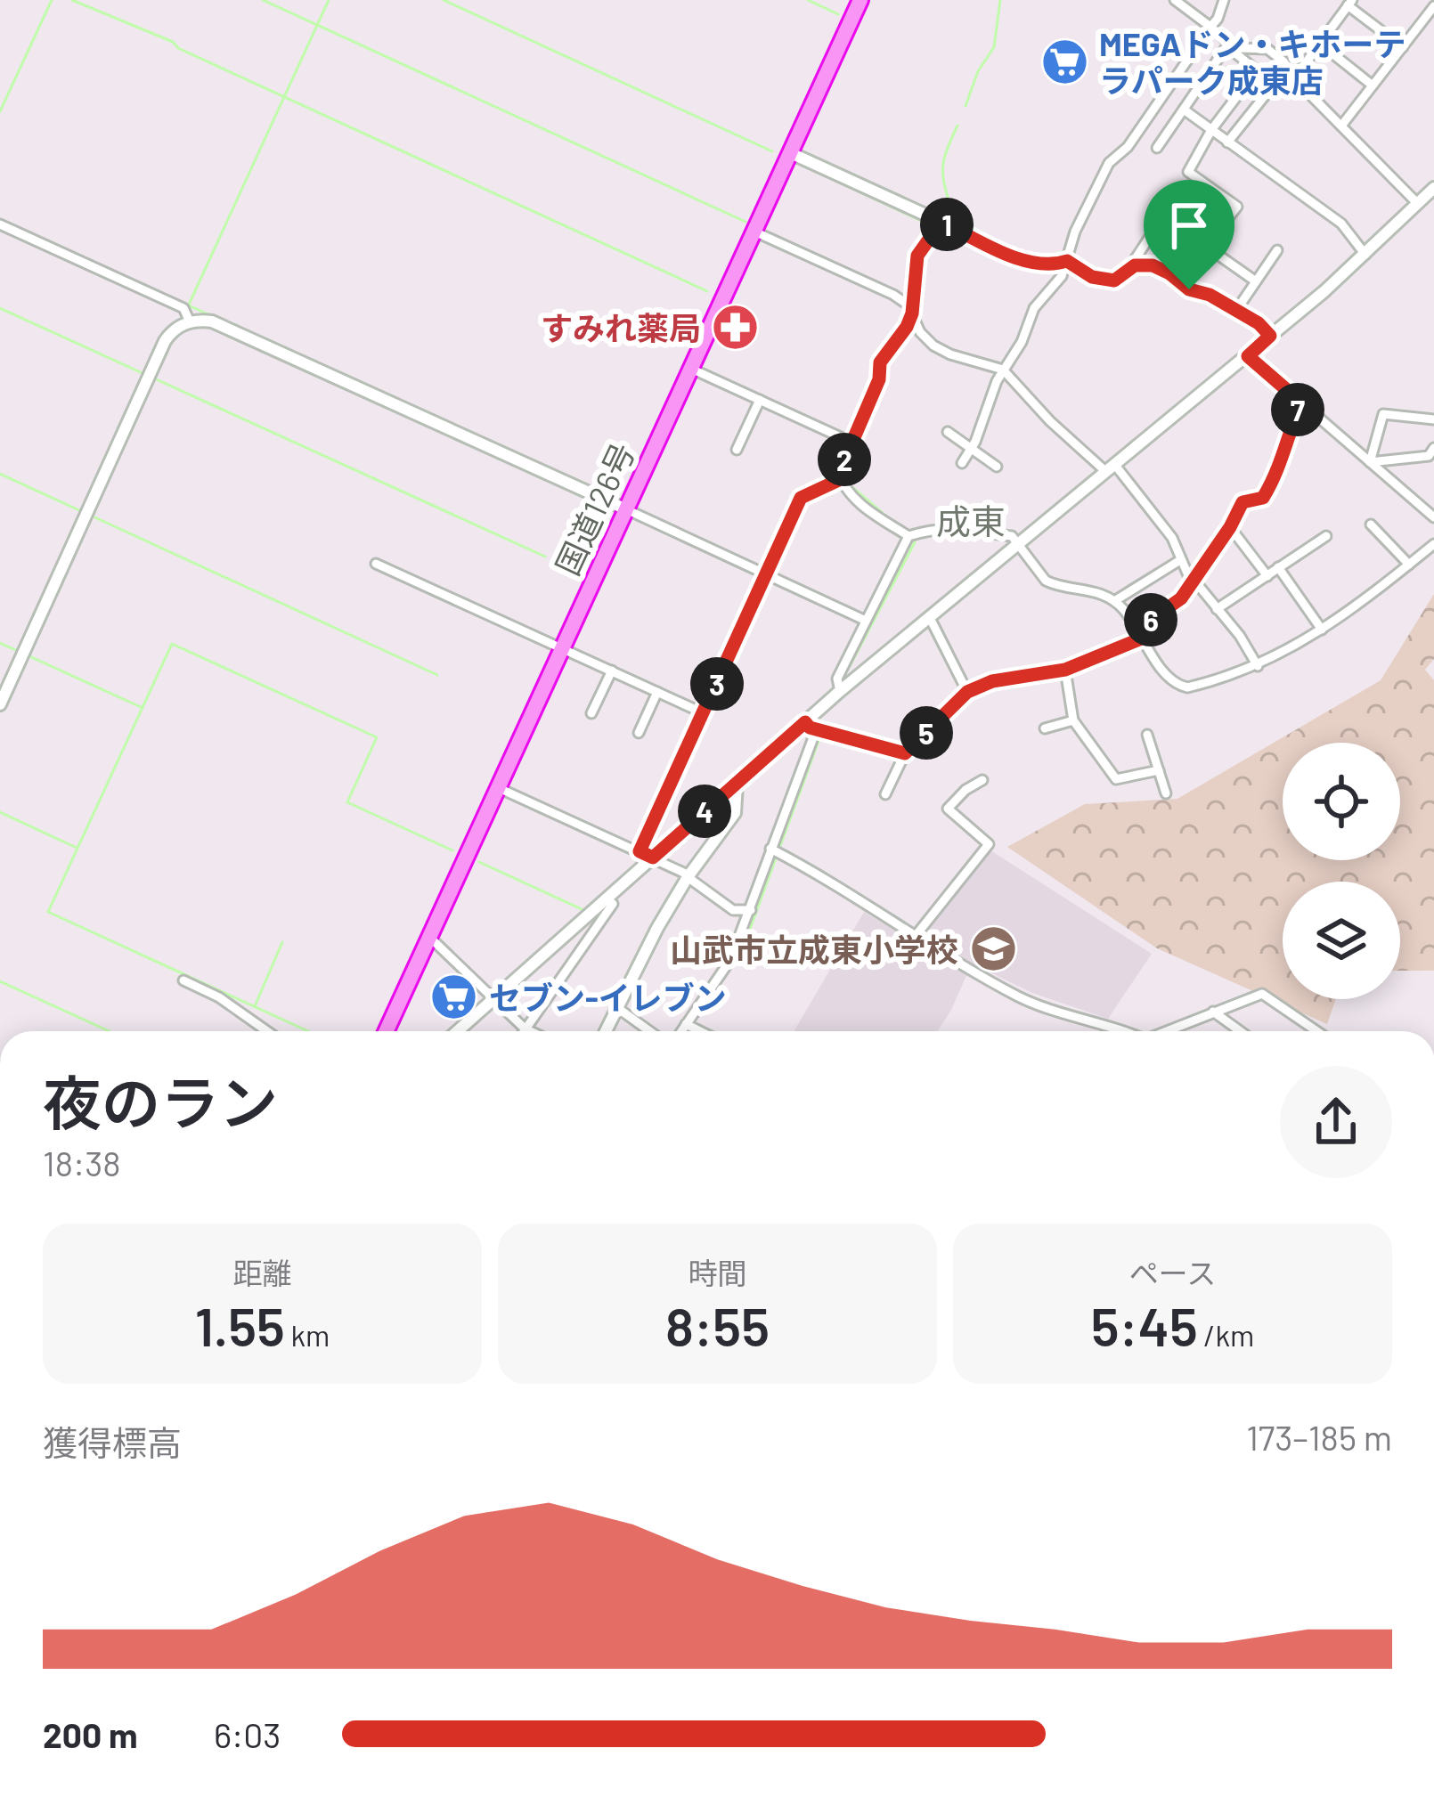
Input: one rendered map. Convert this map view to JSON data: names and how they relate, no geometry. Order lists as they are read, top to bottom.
{
  "streets": {
    "highway": ["国道126号"]
  },
  "districts": ["成東"],
  "places": {
    "supermarket": ["MEGAドン・キホーテ ラパーク成東店", "セブン-イレブン"],
    "pharmacy": ["すみれ薬局"],
    "school or university": ["山武市立成東小学校"]
  },
  "page": {
    "pins": [
      "1",
      "7",
      "2",
      "6",
      "3",
      "5",
      "4"
    ],
    "heading": ["夜のラン", "18:38"],
    "stats": [
      ["距離", "1.55 km"],
      ["時間", "8:55"],
      ["ペース", "5:45 /km"]
    ],
    "chart": ["獲得標高", "173–185 m"],
    "list": [
      {
        "name": "200 m",
        "note": "6:03"
      }
    ]
  }
}
